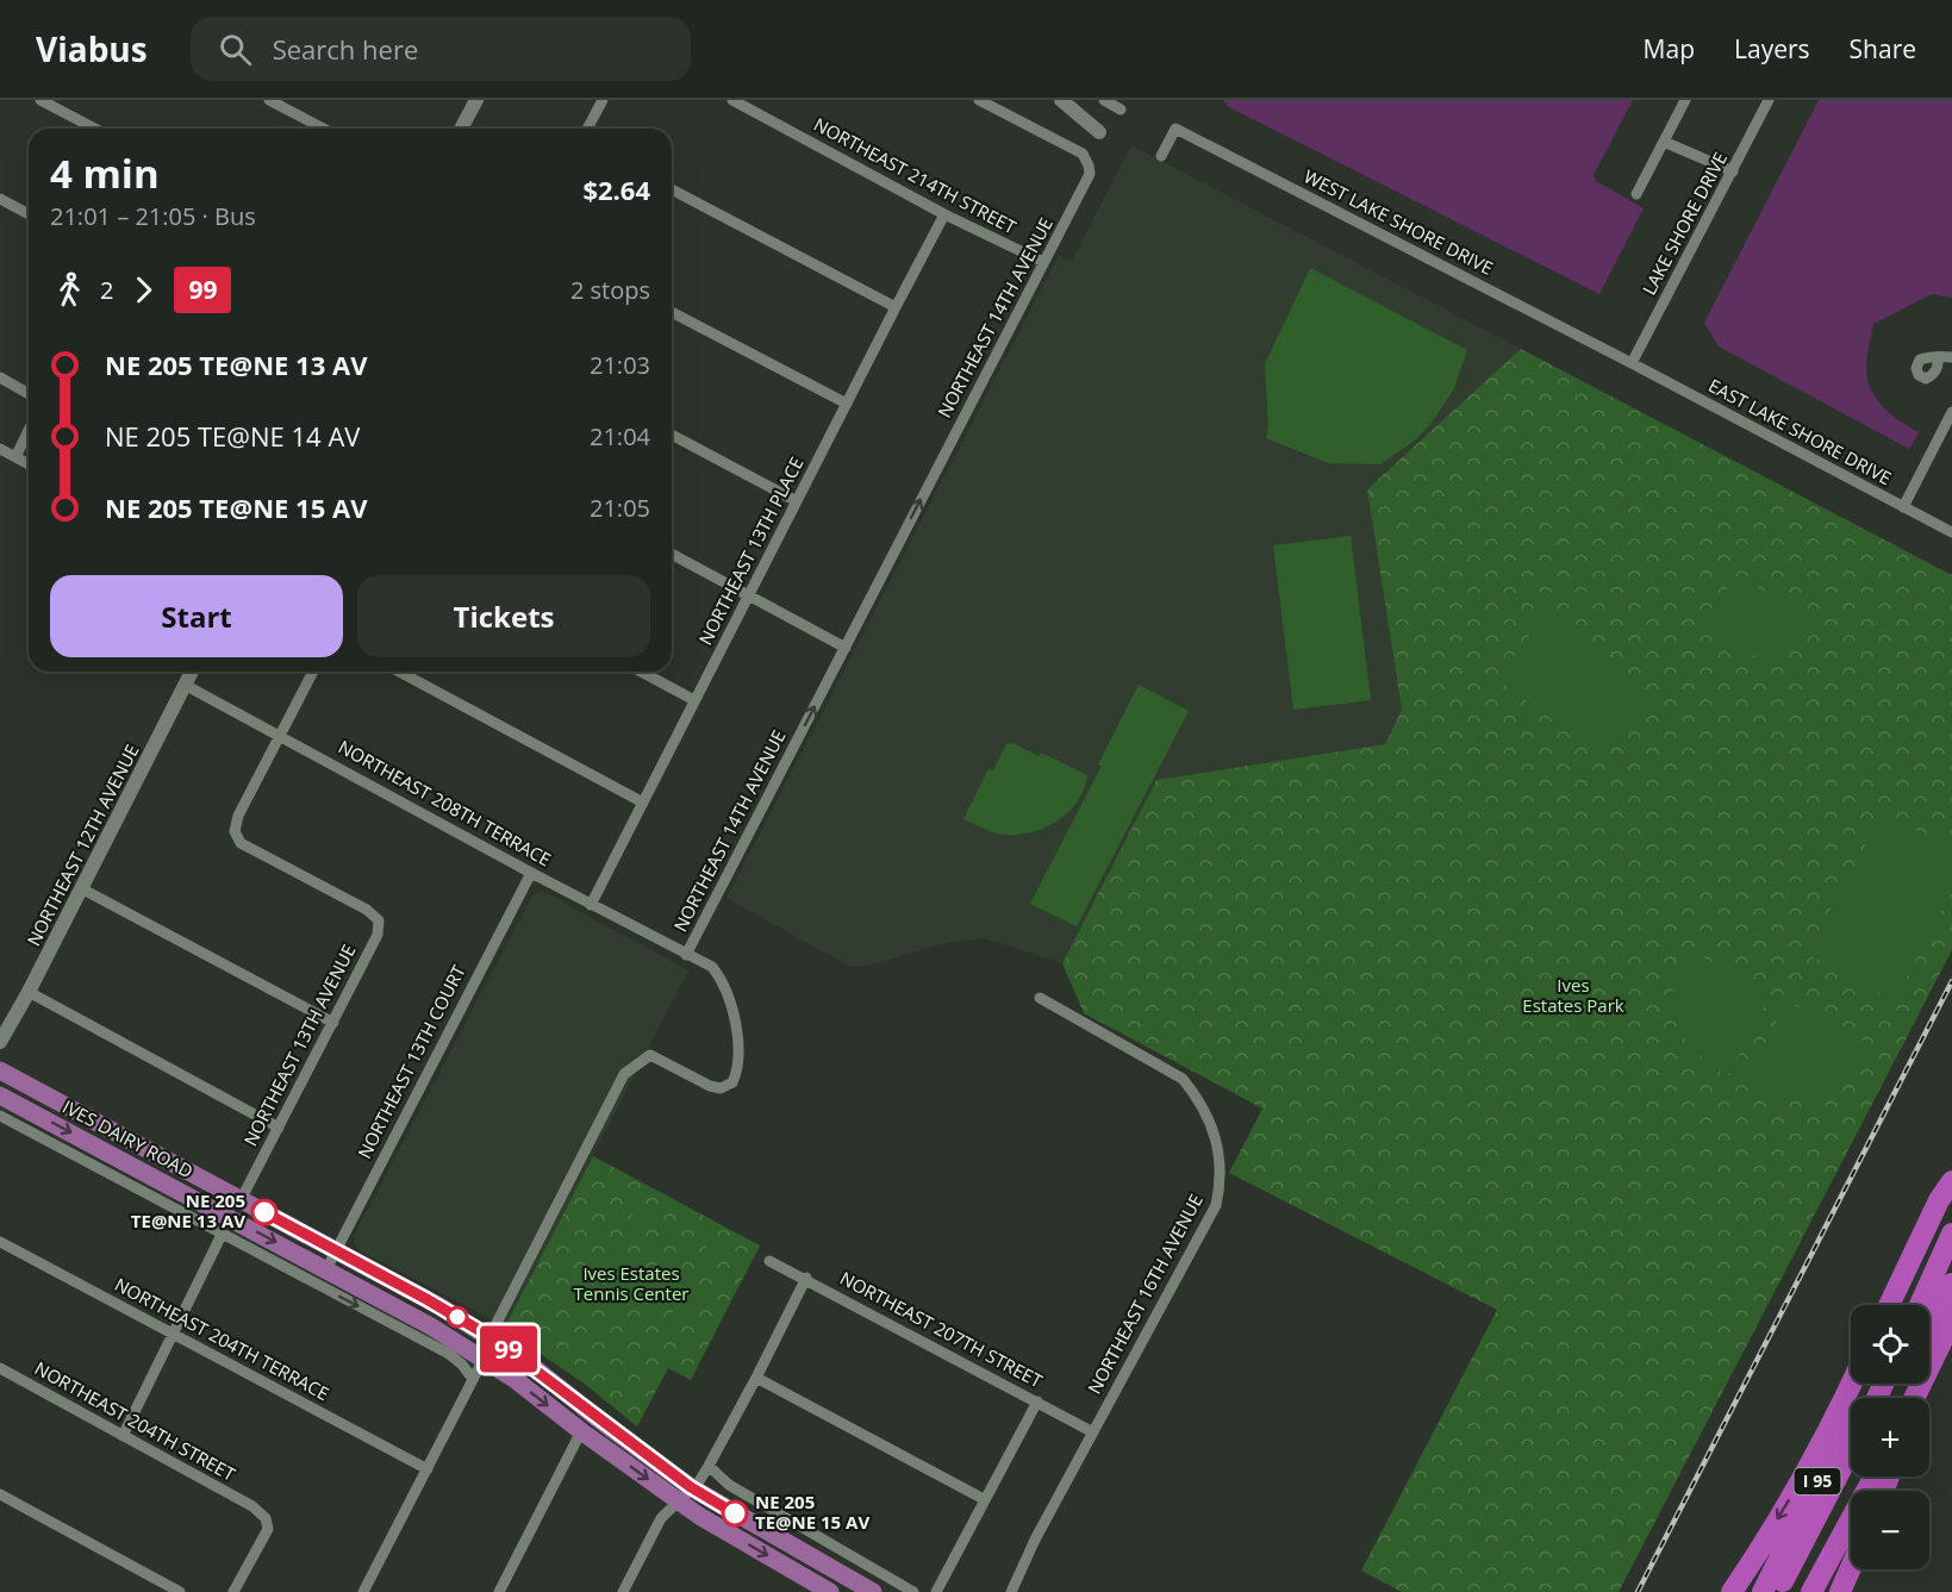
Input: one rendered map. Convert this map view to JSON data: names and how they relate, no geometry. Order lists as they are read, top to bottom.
{
  "streets": {
    "highway": ["I 95"],
    "main road": ["IVES DAIRY ROAD"],
    "street": [
      "NORTHEAST 214TH STREET",
      "WEST LAKE SHORE DRIVE",
      "LAKE SHORE DRIVE",
      "NORTHEAST 14TH AVENUE",
      "EAST LAKE SHORE DRIVE",
      "NORTHEAST 13TH PLACE",
      "NORTHEAST 208TH TERRACE",
      "NORTHEAST 12TH AVENUE",
      "NORTHEAST 13TH AVENUE",
      "NORTHEAST 13TH COURT",
      "NORTHEAST 16TH AVENUE",
      "NORTHEAST 207TH STREET",
      "NORTHEAST 204TH TERRACE",
      "NORTHEAST 204TH STREET"
    ]
  },
  "crossings": [
    ["NORTHEAST 214TH STREET", "NORTHEAST 14TH AVENUE"],
    ["NORTHEAST 214TH STREET", "NORTHEAST 13TH PLACE"],
    ["WEST LAKE SHORE DRIVE", "LAKE SHORE DRIVE"],
    ["WEST LAKE SHORE DRIVE", "EAST LAKE SHORE DRIVE"],
    ["LAKE SHORE DRIVE", "EAST LAKE SHORE DRIVE"],
    ["NORTHEAST 14TH AVENUE", "NORTHEAST 208TH TERRACE"],
    ["NORTHEAST 14TH AVENUE", "IVES DAIRY ROAD"],
    ["NORTHEAST 14TH AVENUE", "NORTHEAST 204TH TERRACE"],
    ["NORTHEAST 13TH PLACE", "NORTHEAST 208TH TERRACE"],
    ["NORTHEAST 208TH TERRACE", "NORTHEAST 12TH AVENUE"],
    ["NORTHEAST 208TH TERRACE", "NORTHEAST 13TH AVENUE"],
    ["NORTHEAST 208TH TERRACE", "NORTHEAST 13TH COURT"],
    ["NORTHEAST 13TH AVENUE", "IVES DAIRY ROAD"],
    ["NORTHEAST 13TH COURT", "IVES DAIRY ROAD"],
    ["NORTHEAST 16TH AVENUE", "NORTHEAST 207TH STREET"]
  ],
  "one_way": ["NORTHEAST 14TH AVENUE"],
  "parks": ["Ives Estates Park", "Ives Estates Tennis Center"],
  "places": ["NE 205 TE@NE 13 AV", "NE 205 TE@NE 15 AV"],
  "lines": ["bus line 99"],
  "page": {
    "header": "Viabus",
    "search": "Search here",
    "nav": ["Map", "Layers", "Share"],
    "on_map": "99",
    "heading": ["4 min", "21:01 – 21:05 · Bus", "$2.64"],
    "legs": ["2", "99", "2 stops"],
    "list": [
      {
        "name": "NE 205 TE@NE 13 AV",
        "value": "21:03"
      },
      {
        "name": "NE 205 TE@NE 14 AV",
        "value": "21:04"
      },
      {
        "name": "NE 205 TE@NE 15 AV",
        "value": "21:05"
      }
    ],
    "buttons": ["Start", "Tickets"],
    "map_buttons": ["+", "−"]
  }
}
